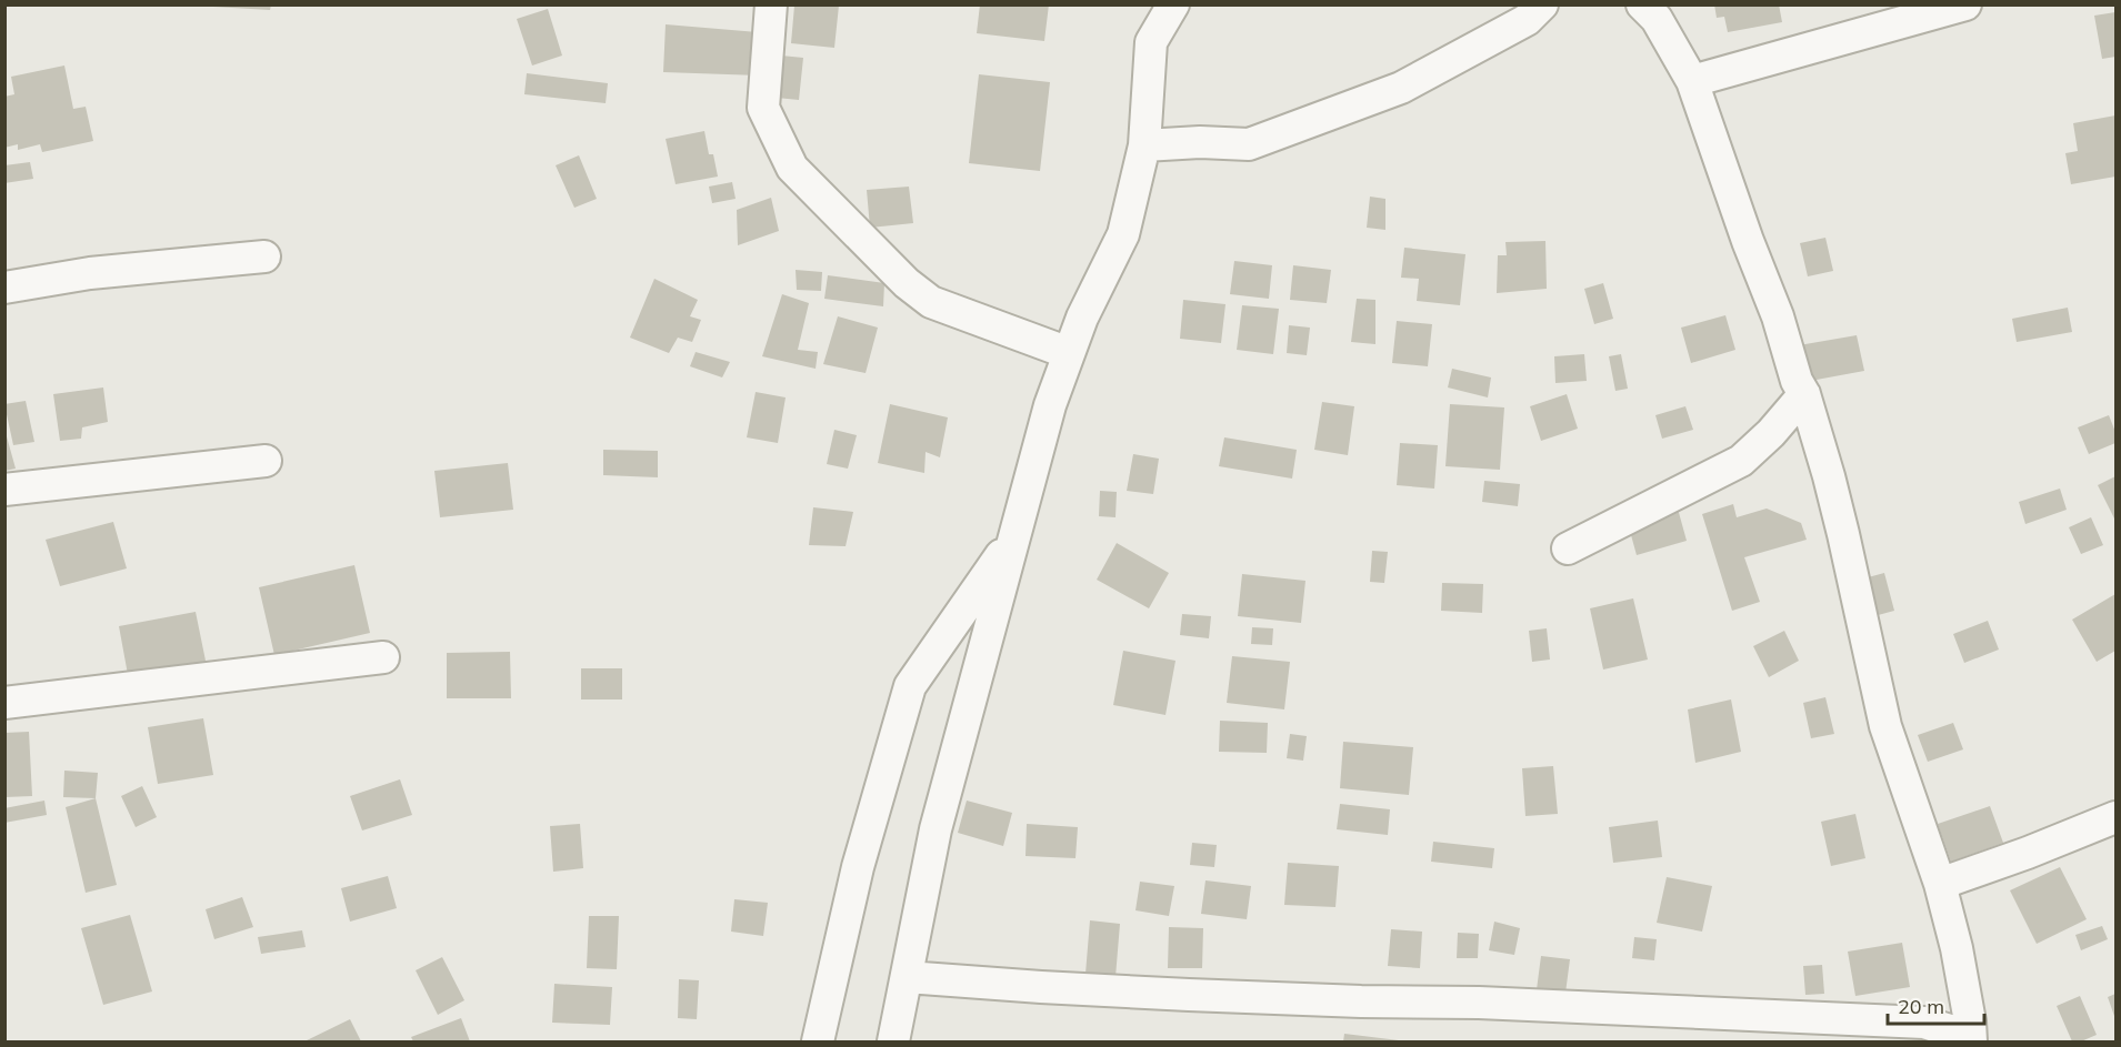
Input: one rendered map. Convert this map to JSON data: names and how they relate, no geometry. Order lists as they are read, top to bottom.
{
  "scale_bar": "20 m"
}
